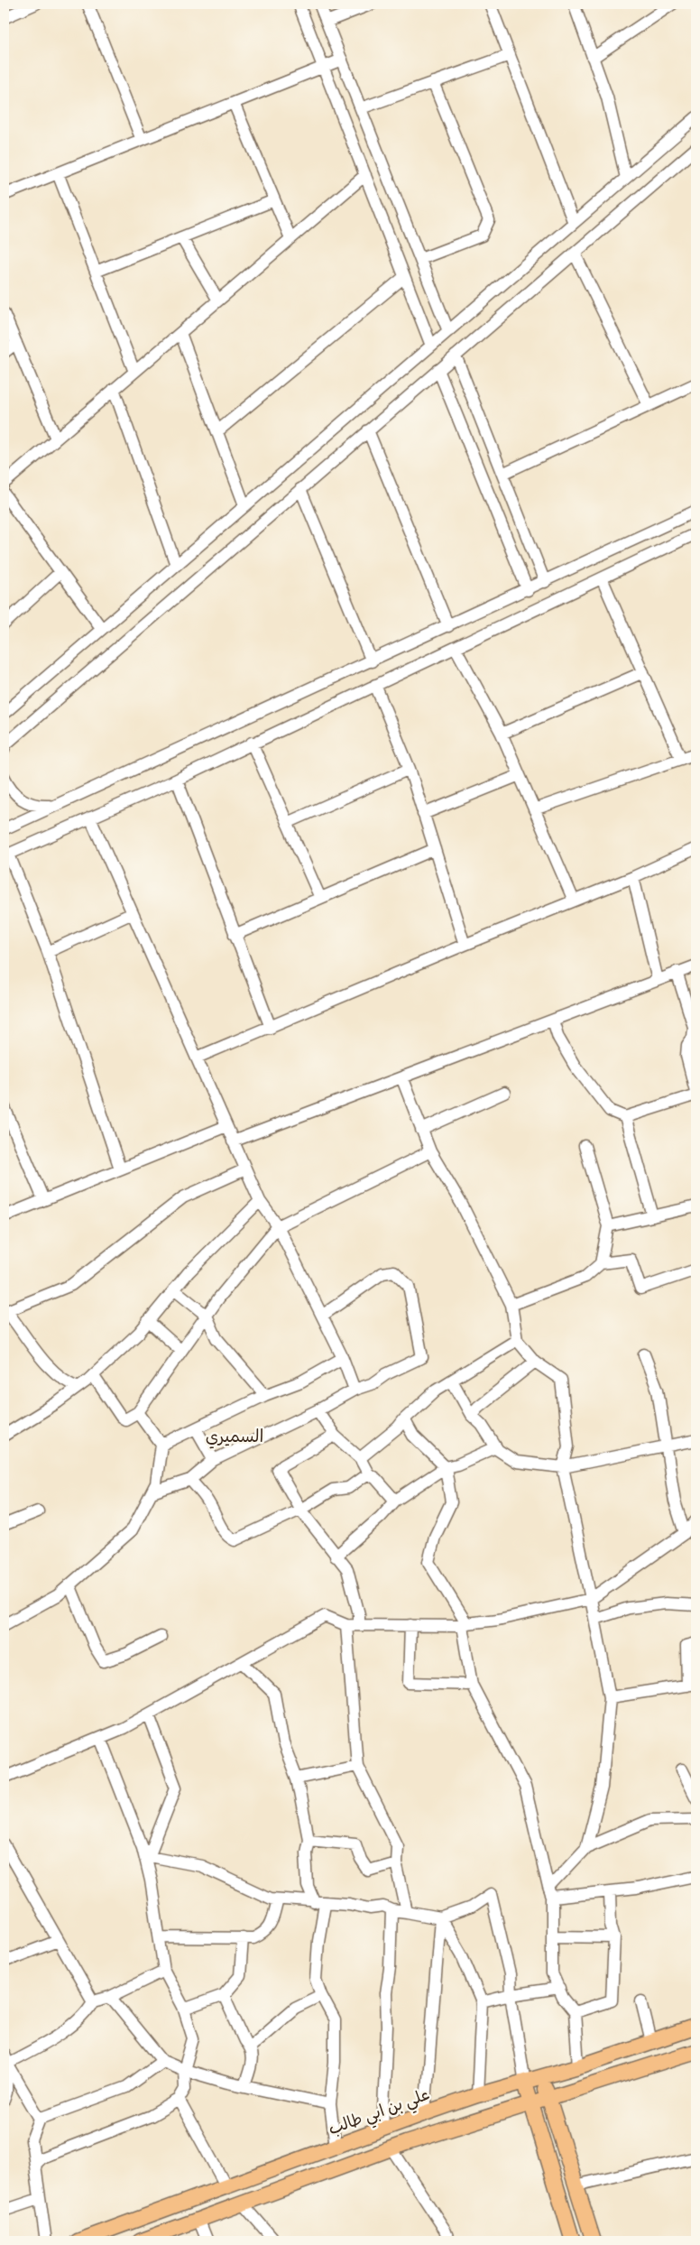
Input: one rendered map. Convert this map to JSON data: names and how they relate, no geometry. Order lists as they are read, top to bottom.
{
  "streets": {
    "main road": ["علي بن ابي طالب"]
  },
  "districts": ["السميري"]
}
